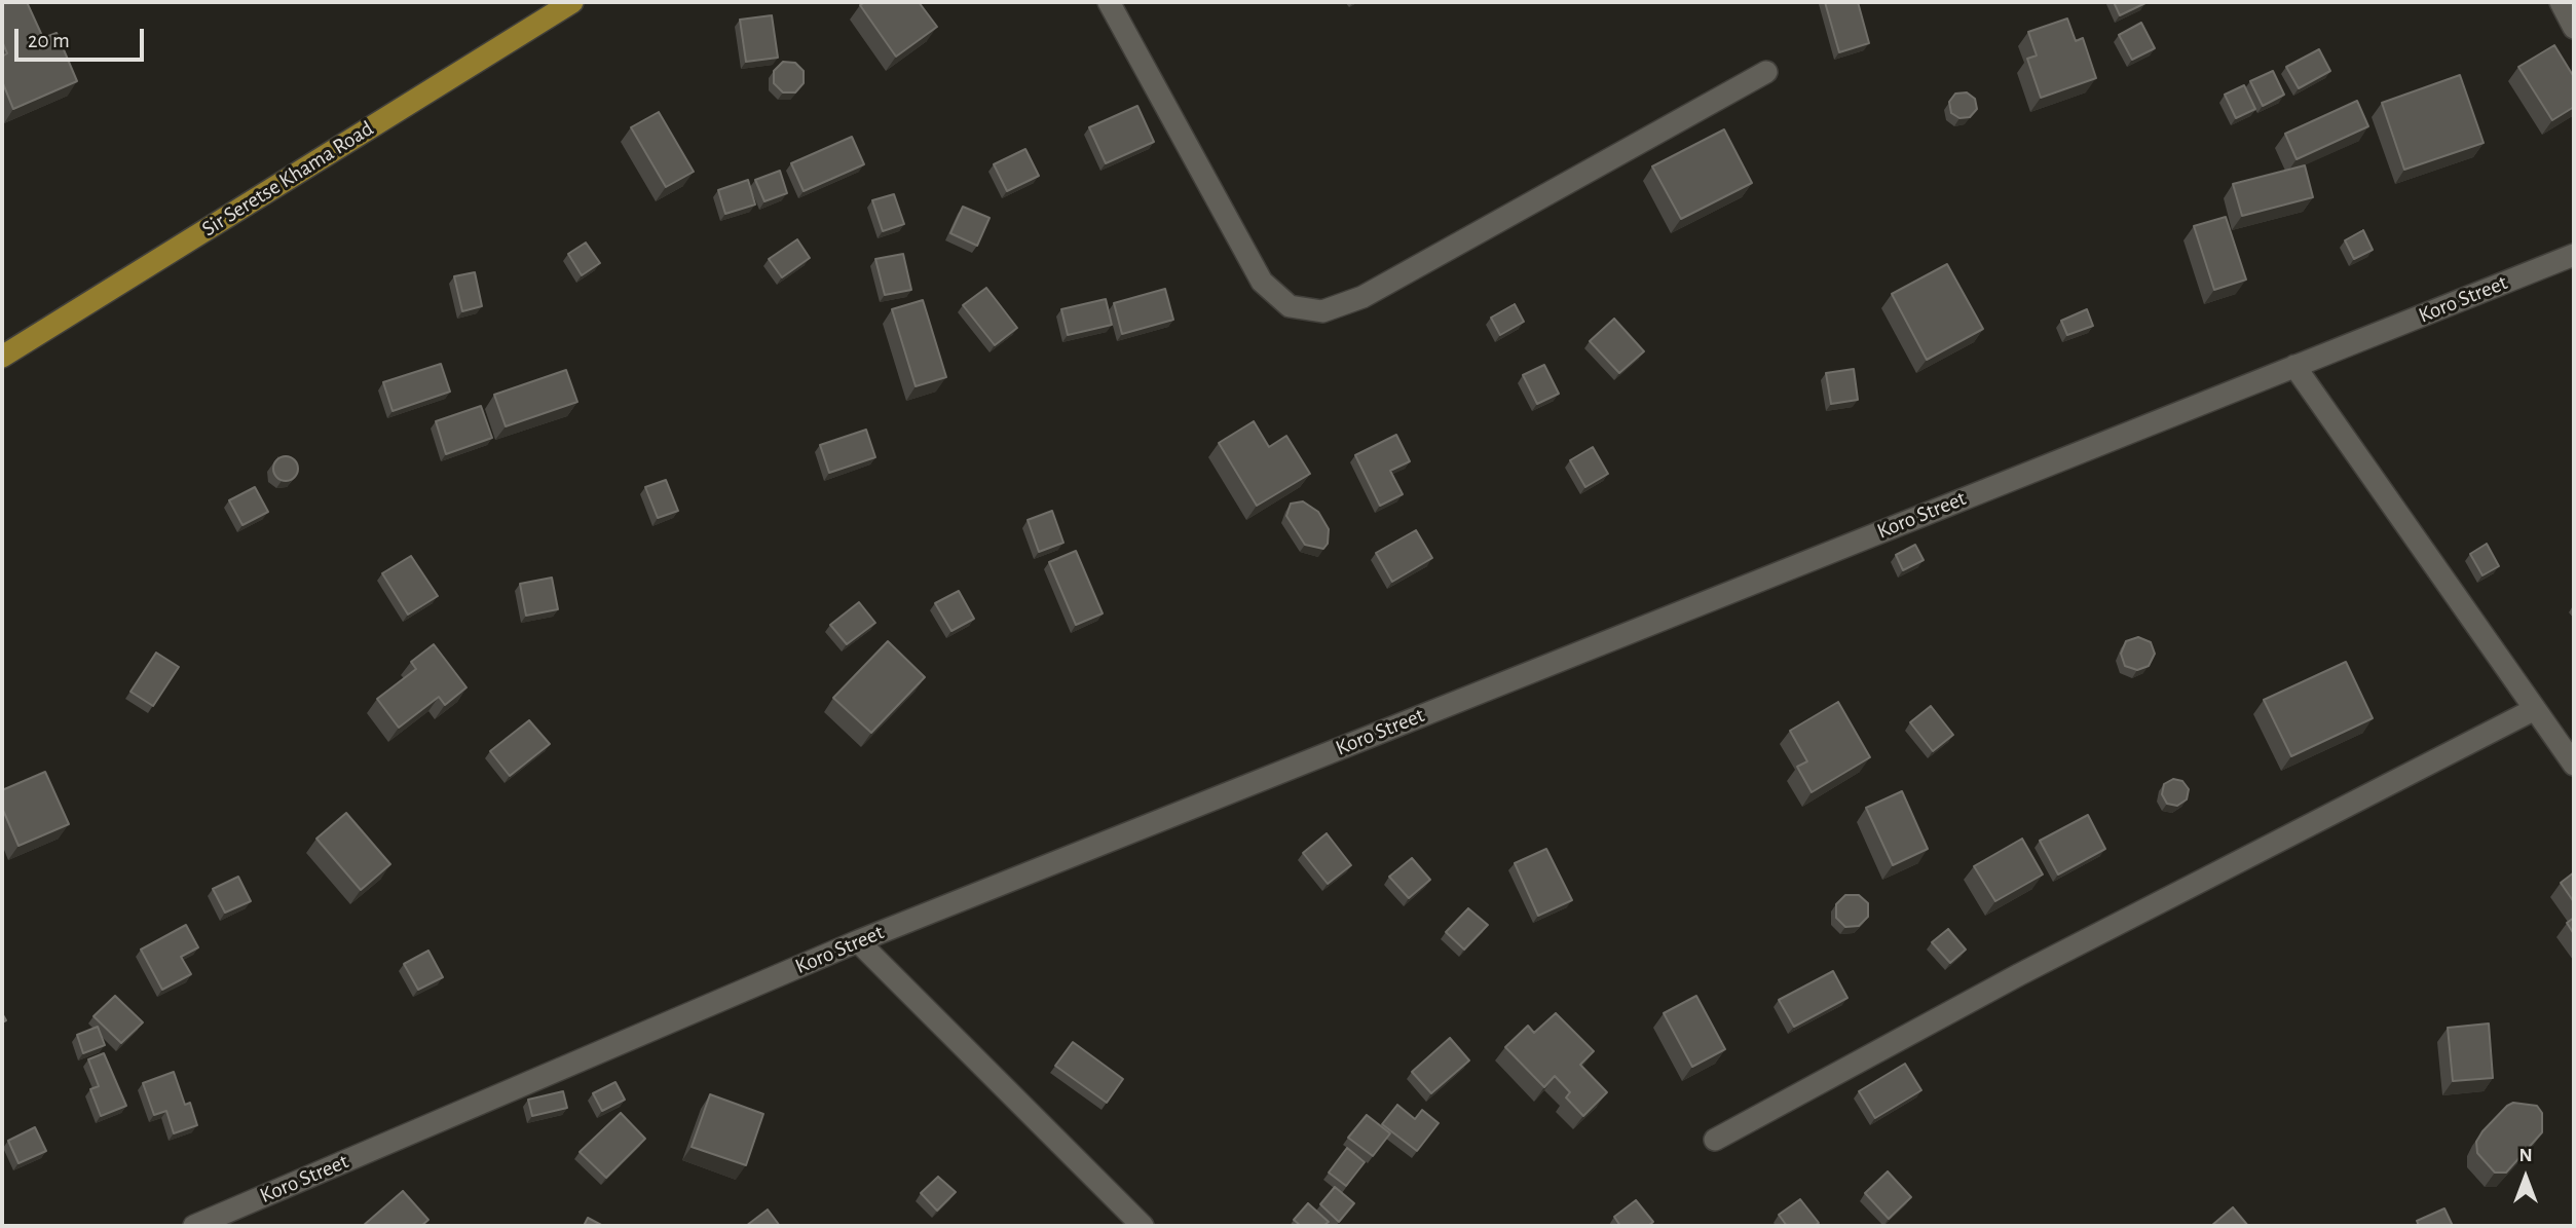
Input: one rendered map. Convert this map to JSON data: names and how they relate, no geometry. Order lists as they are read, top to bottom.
{
  "streets": {
    "main road": ["Sir Seretse Khama Road"],
    "street": ["Koro Street"]
  },
  "scale_bar": "20 m",
  "north": "top"
}
